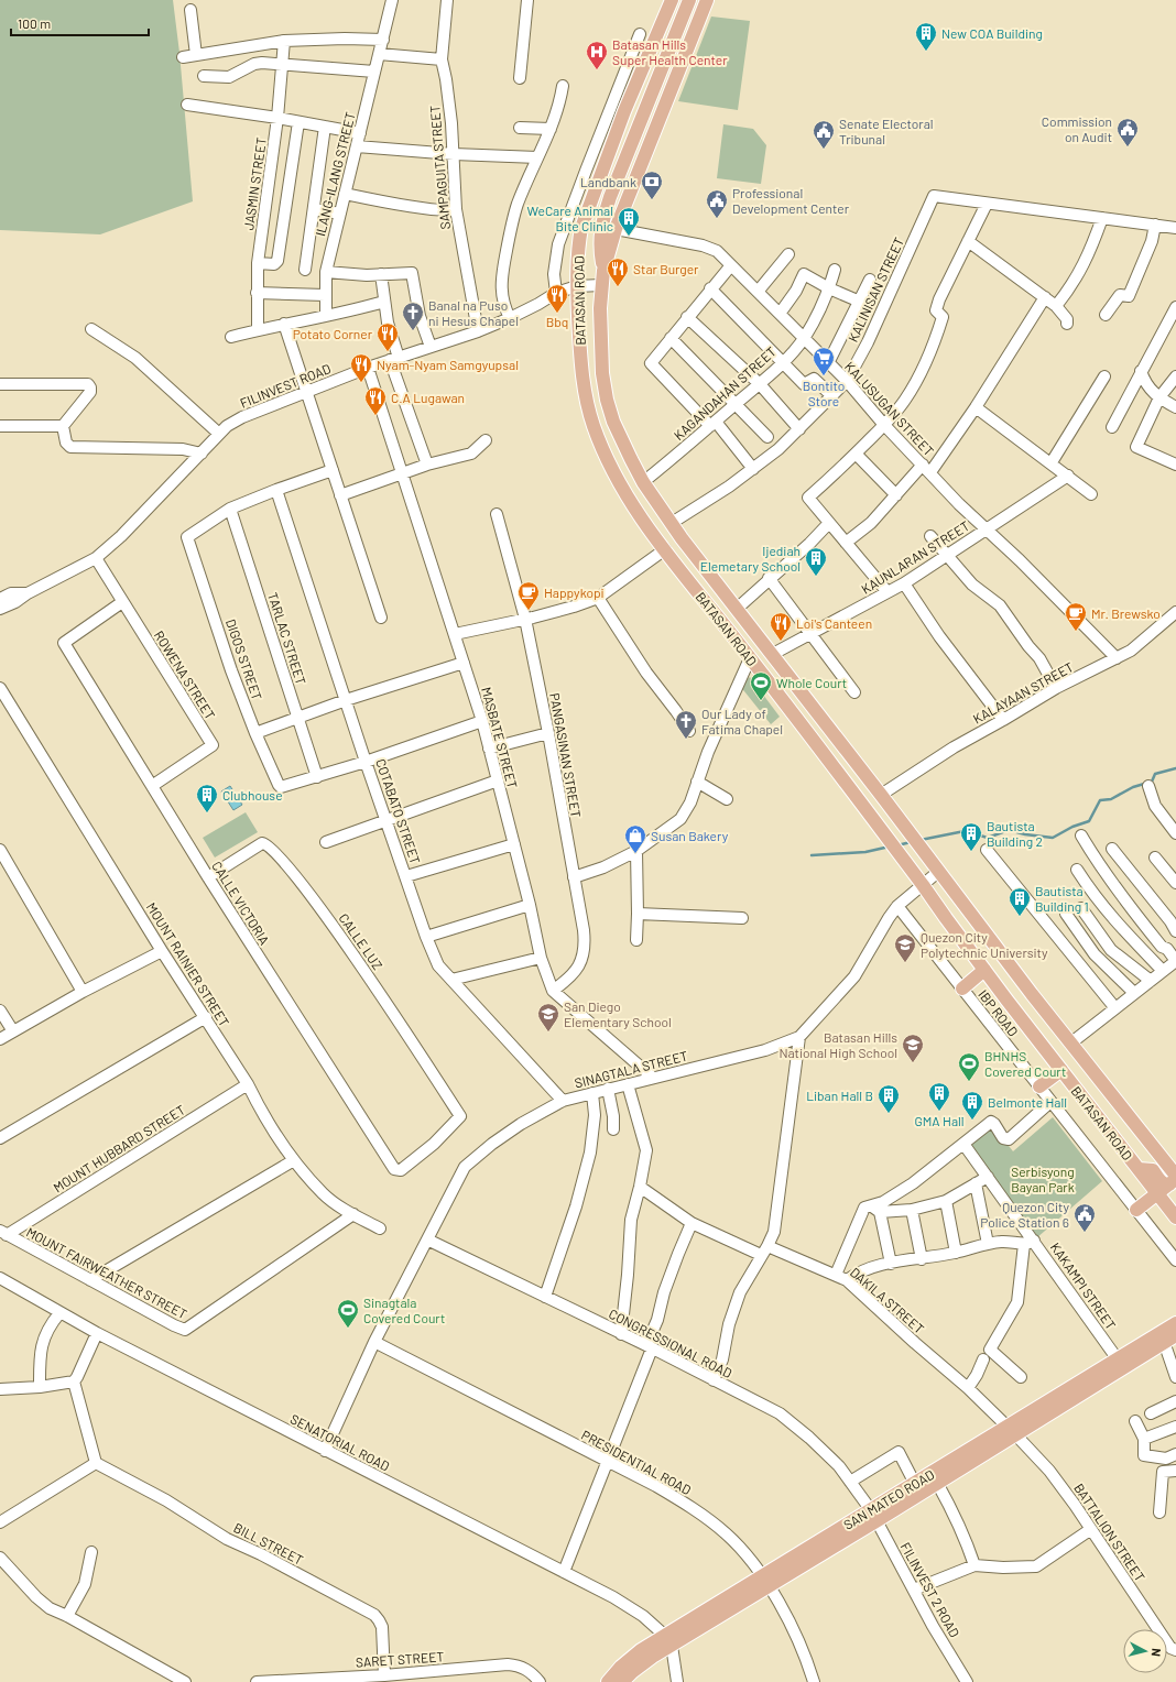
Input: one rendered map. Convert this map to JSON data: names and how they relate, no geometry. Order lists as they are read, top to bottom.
{
  "streets": {
    "main road": ["BATASAN ROAD", "SAN MATEO ROAD"],
    "street": [
      "SAMPAGUITA STREET",
      "ILANG-ILANG STREET",
      "JASMIN STREET",
      "KALINISAN STREET",
      "FILINVEST ROAD",
      "KAGANDAHAN STREET",
      "KALUSUGAN STREET",
      "KAUNLARAN STREET",
      "TARLAC STREET",
      "DIGOS STREET",
      "ROWENA STREET",
      "KALAYAAN STREET",
      "MASBATE STREET",
      "PANGASINAN STREET",
      "COTABATO STREET",
      "CALLE VICTORIA",
      "CALLE LUZ",
      "MOUNT RAINIER STREET",
      "IBP ROAD",
      "SINAGTALA STREET",
      "MOUNT HUBBARD STREET",
      "MOUNT FAIRWEATHER STREET",
      "KAKAMPI STREET",
      "DAKILA STREET",
      "CONGRESSIONAL ROAD",
      "SENATORIAL ROAD",
      "PRESIDENTIAL ROAD",
      "BATTALION STREET",
      "BILL STREET",
      "FILINVEST 2 ROAD",
      "SARET STREET"
    ]
  },
  "crossings": [
    ["SAMPAGUITA STREET", "FILINVEST ROAD"],
    ["KALINISAN STREET", "BATASAN ROAD"],
    ["KALINISAN STREET", "KALUSUGAN STREET"],
    ["BATASAN ROAD", "FILINVEST ROAD"],
    ["BATASAN ROAD", "KAGANDAHAN STREET"],
    ["BATASAN ROAD", "KALUSUGAN STREET"],
    ["BATASAN ROAD", "KAUNLARAN STREET"],
    ["BATASAN ROAD", "KALAYAAN STREET"],
    ["BATASAN ROAD", "SINAGTALA STREET"],
    ["FILINVEST ROAD", "ROWENA STREET"],
    ["FILINVEST ROAD", "MASBATE STREET"],
    ["KAGANDAHAN STREET", "KALUSUGAN STREET"],
    ["KALUSUGAN STREET", "KAUNLARAN STREET"],
    ["KALUSUGAN STREET", "KALAYAAN STREET"],
    ["TARLAC STREET", "DIGOS STREET"],
    ["ROWENA STREET", "CALLE VICTORIA"],
    ["MASBATE STREET", "PANGASINAN STREET"],
    ["MASBATE STREET", "SINAGTALA STREET"],
    ["COTABATO STREET", "SINAGTALA STREET"],
    ["CALLE VICTORIA", "CALLE LUZ"],
    ["MOUNT RAINIER STREET", "MOUNT HUBBARD STREET"],
    ["MOUNT RAINIER STREET", "MOUNT FAIRWEATHER STREET"],
    ["IBP ROAD", "SINAGTALA STREET"],
    ["SINAGTALA STREET", "CONGRESSIONAL ROAD"],
    ["SINAGTALA STREET", "SENATORIAL ROAD"],
    ["SINAGTALA STREET", "PRESIDENTIAL ROAD"],
    ["MOUNT HUBBARD STREET", "MOUNT FAIRWEATHER STREET"],
    ["KAKAMPI STREET", "SAN MATEO ROAD"],
    ["DAKILA STREET", "SAN MATEO ROAD"],
    ["DAKILA STREET", "BATTALION STREET"],
    ["CONGRESSIONAL ROAD", "SAN MATEO ROAD"],
    ["CONGRESSIONAL ROAD", "FILINVEST 2 ROAD"],
    ["SENATORIAL ROAD", "SAN MATEO ROAD"],
    ["PRESIDENTIAL ROAD", "SAN MATEO ROAD"],
    ["SAN MATEO ROAD", "BATTALION STREET"],
    ["SAN MATEO ROAD", "FILINVEST 2 ROAD"],
    ["BILL STREET", "SARET STREET"]
  ],
  "parks": ["Serbisyong Bayan Park"],
  "places": {
    "building": [
      "New COA Building",
      "WeCare Animal Bite Clinic",
      "Ijediah Elemetary School",
      "Clubhouse",
      "Bautista Building 2",
      "Bautista Building 1",
      "GMA Hall",
      "Liban Hall B",
      "Belmonte Hall"
    ],
    "hospital": ["Batasan Hills Super Health Center"],
    "public building": [
      "Commission on Audit",
      "Senate Electoral Tribunal",
      "Professional Development Center",
      "Quezon City Police Station 6"
    ],
    "bank": ["Landbank"],
    "restaurant": [
      "Star Burger",
      "Bbq",
      "Potato Corner",
      "Nyam-Nyam Samgyupsal",
      "C.A Lugawan",
      "Loi's Canteen"
    ],
    "church": ["Banal na Puso ni Hesus Chapel", "Our Lady of Fatima Chapel"],
    "supermarket": ["Bontito Store"],
    "cafe": ["Happykopi", "Mr. Brewsko"],
    "sports": ["Whole Court", "BHNHS Covered Court", "Sinagtala Covered Court"],
    "shop": ["Susan Bakery"],
    "school or university": ["Quezon City Polytechnic University", "San Diego Elementary School", "Batasan Hills National High School"]
  },
  "scale_bar": "100 m",
  "north": "right"
}
